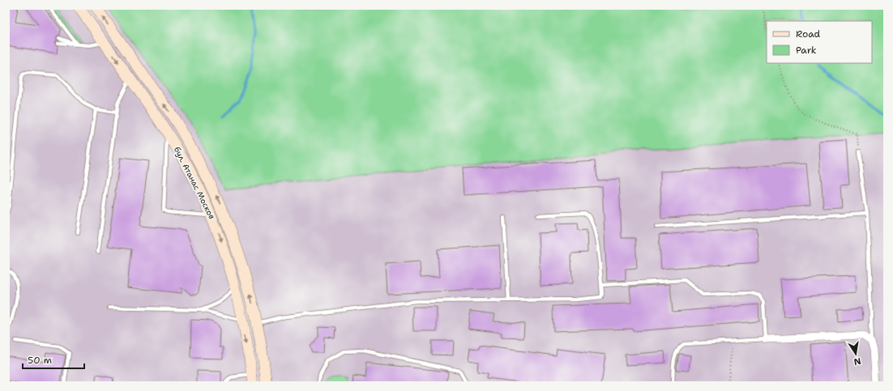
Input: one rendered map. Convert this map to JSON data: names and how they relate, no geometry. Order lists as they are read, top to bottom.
{
  "streets": {
    "main road": ["бул. Атанас Москов"]
  },
  "legend": ["Road", "Park"],
  "scale_bar": "50 m",
  "north": "bottom"
}
